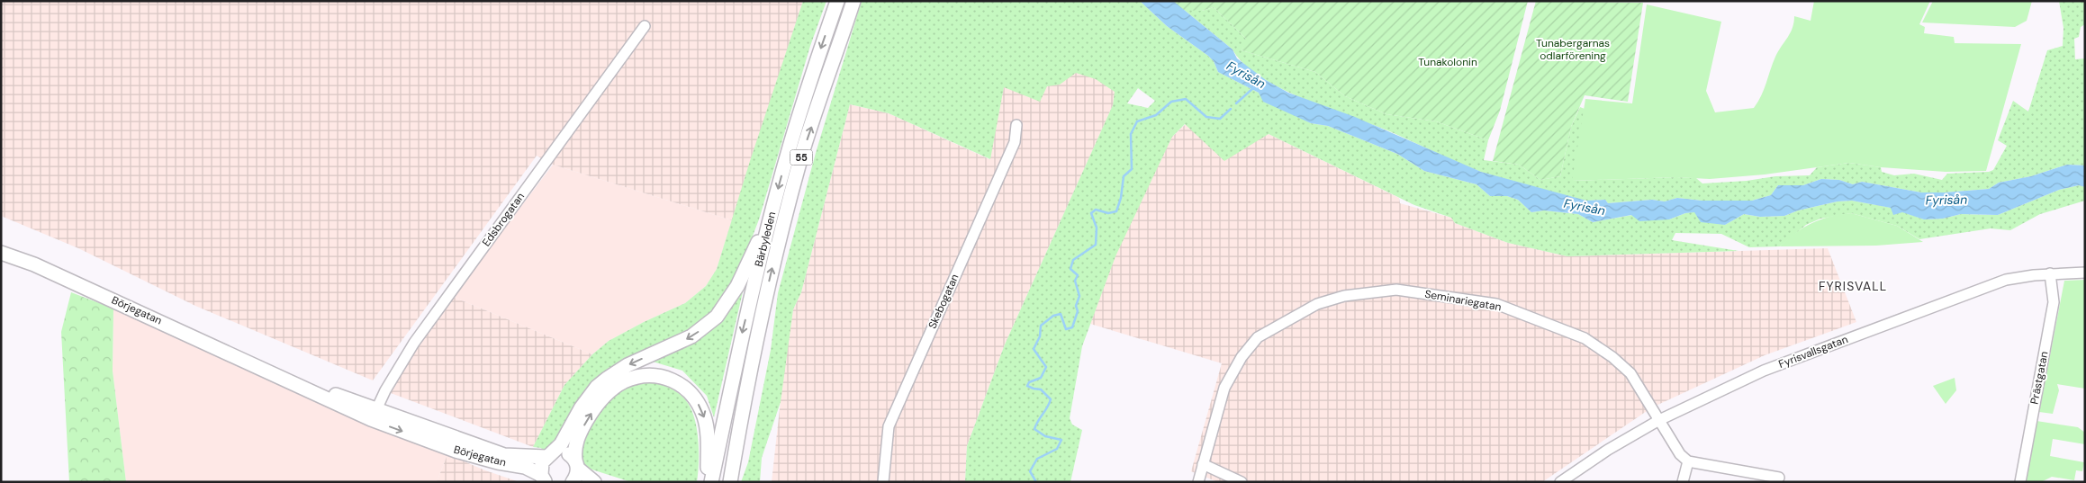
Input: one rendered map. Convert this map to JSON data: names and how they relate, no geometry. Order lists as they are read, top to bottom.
{
  "streets": {
    "main road": ["55", "Bärbyleden", "Börjegatan"],
    "street": [
      "Edsbrogatan",
      "Seminariegatan",
      "Skebogatan",
      "Fyrisvallsgatan",
      "Prästgatan"
    ]
  },
  "crossings": [
    ["Edsbrogatan", "Börjegatan"],
    ["Seminariegatan", "Fyrisvallsgatan"],
    ["Fyrisvallsgatan", "Prästgatan"]
  ],
  "districts": ["FYRISVALL"],
  "water": ["Fyrisån"],
  "parks": ["Tunabergarnas odlarförening", "Tunakolonin"]
}
